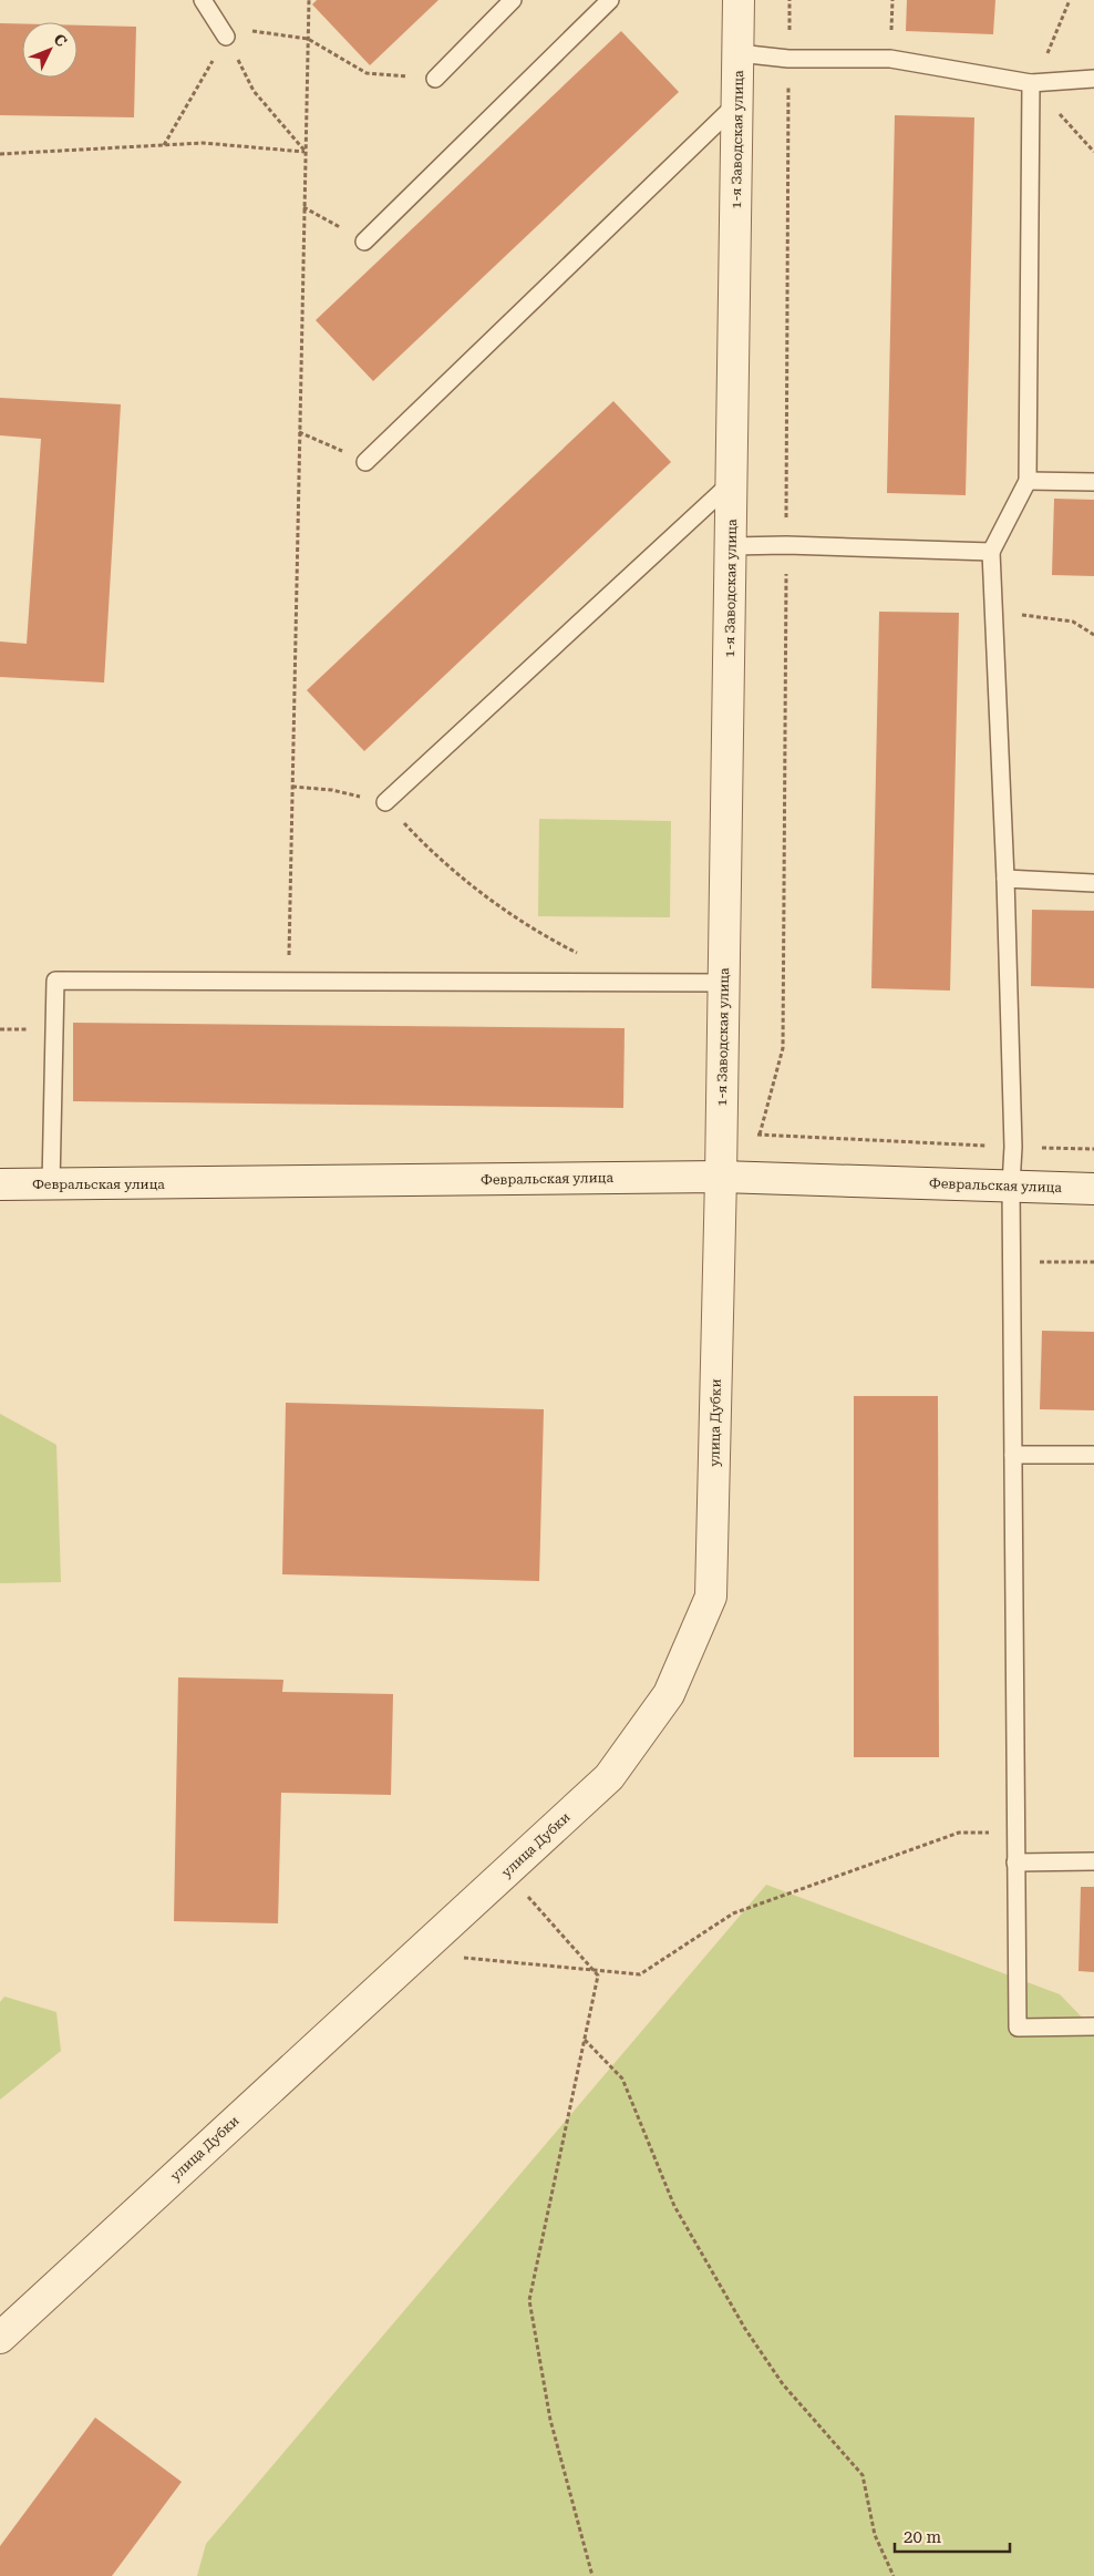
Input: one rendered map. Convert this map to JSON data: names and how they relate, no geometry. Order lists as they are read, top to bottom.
{
  "streets": {
    "street": ["1-я Заводская улица", "Февральская улица", "улица Дубки"]
  },
  "crossings": [
    ["1-я Заводская улица", "Февральская улица"],
    ["1-я Заводская улица", "улица Дубки"],
    ["Февральская улица", "улица Дубки"]
  ],
  "scale_bar": "20 m",
  "north": "top right"
}
